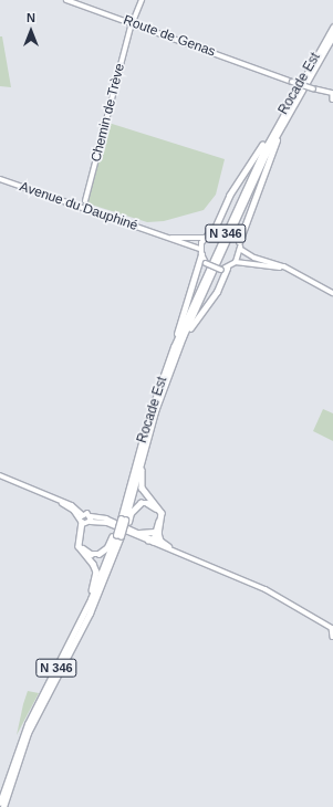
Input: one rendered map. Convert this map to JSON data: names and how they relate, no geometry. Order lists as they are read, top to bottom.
{
  "streets": {
    "highway": ["Rocade Est", "N 346"],
    "street": ["Route de Genas", "Chemin de Trève", "Avenue du Dauphiné"]
  },
  "crossings": [
    ["Route de Genas", "Chemin de Trève"]
  ],
  "north": "top"
}
